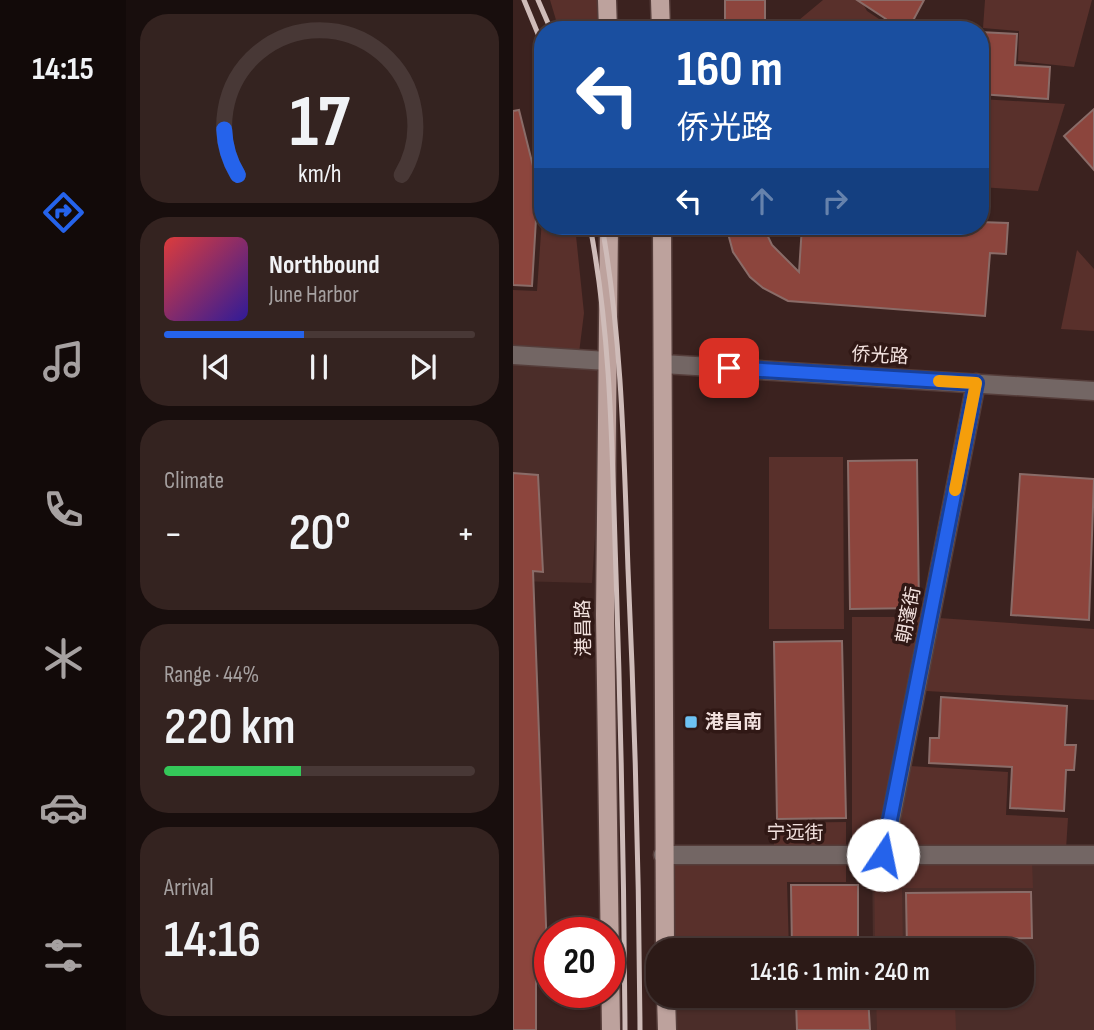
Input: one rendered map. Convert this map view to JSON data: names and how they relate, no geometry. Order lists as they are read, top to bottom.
{
  "streets": {
    "main road": ["港昌路"],
    "street": ["侨光路", "朝蓬街", "宁远街"]
  },
  "crossings": [
    ["侨光路", "朝蓬街"],
    ["朝蓬街", "宁远街"]
  ],
  "places": {
    "transit": ["港昌南"]
  },
  "page": {
    "tabs": "14:15",
    "turn": ["160 m", "侨光路"],
    "song": ["Northbound", "June Harbor"],
    "tile": [
      "Climate",
      ["Range · 44%", "220 km"],
      ["Arrival", "14:16"]
    ],
    "heat": ["−", "20°", "+"],
    "limit": "20",
    "trip": "14:16 · 1 min · 240 m",
    "gauge": ["17", "km/h"]
  }
}
